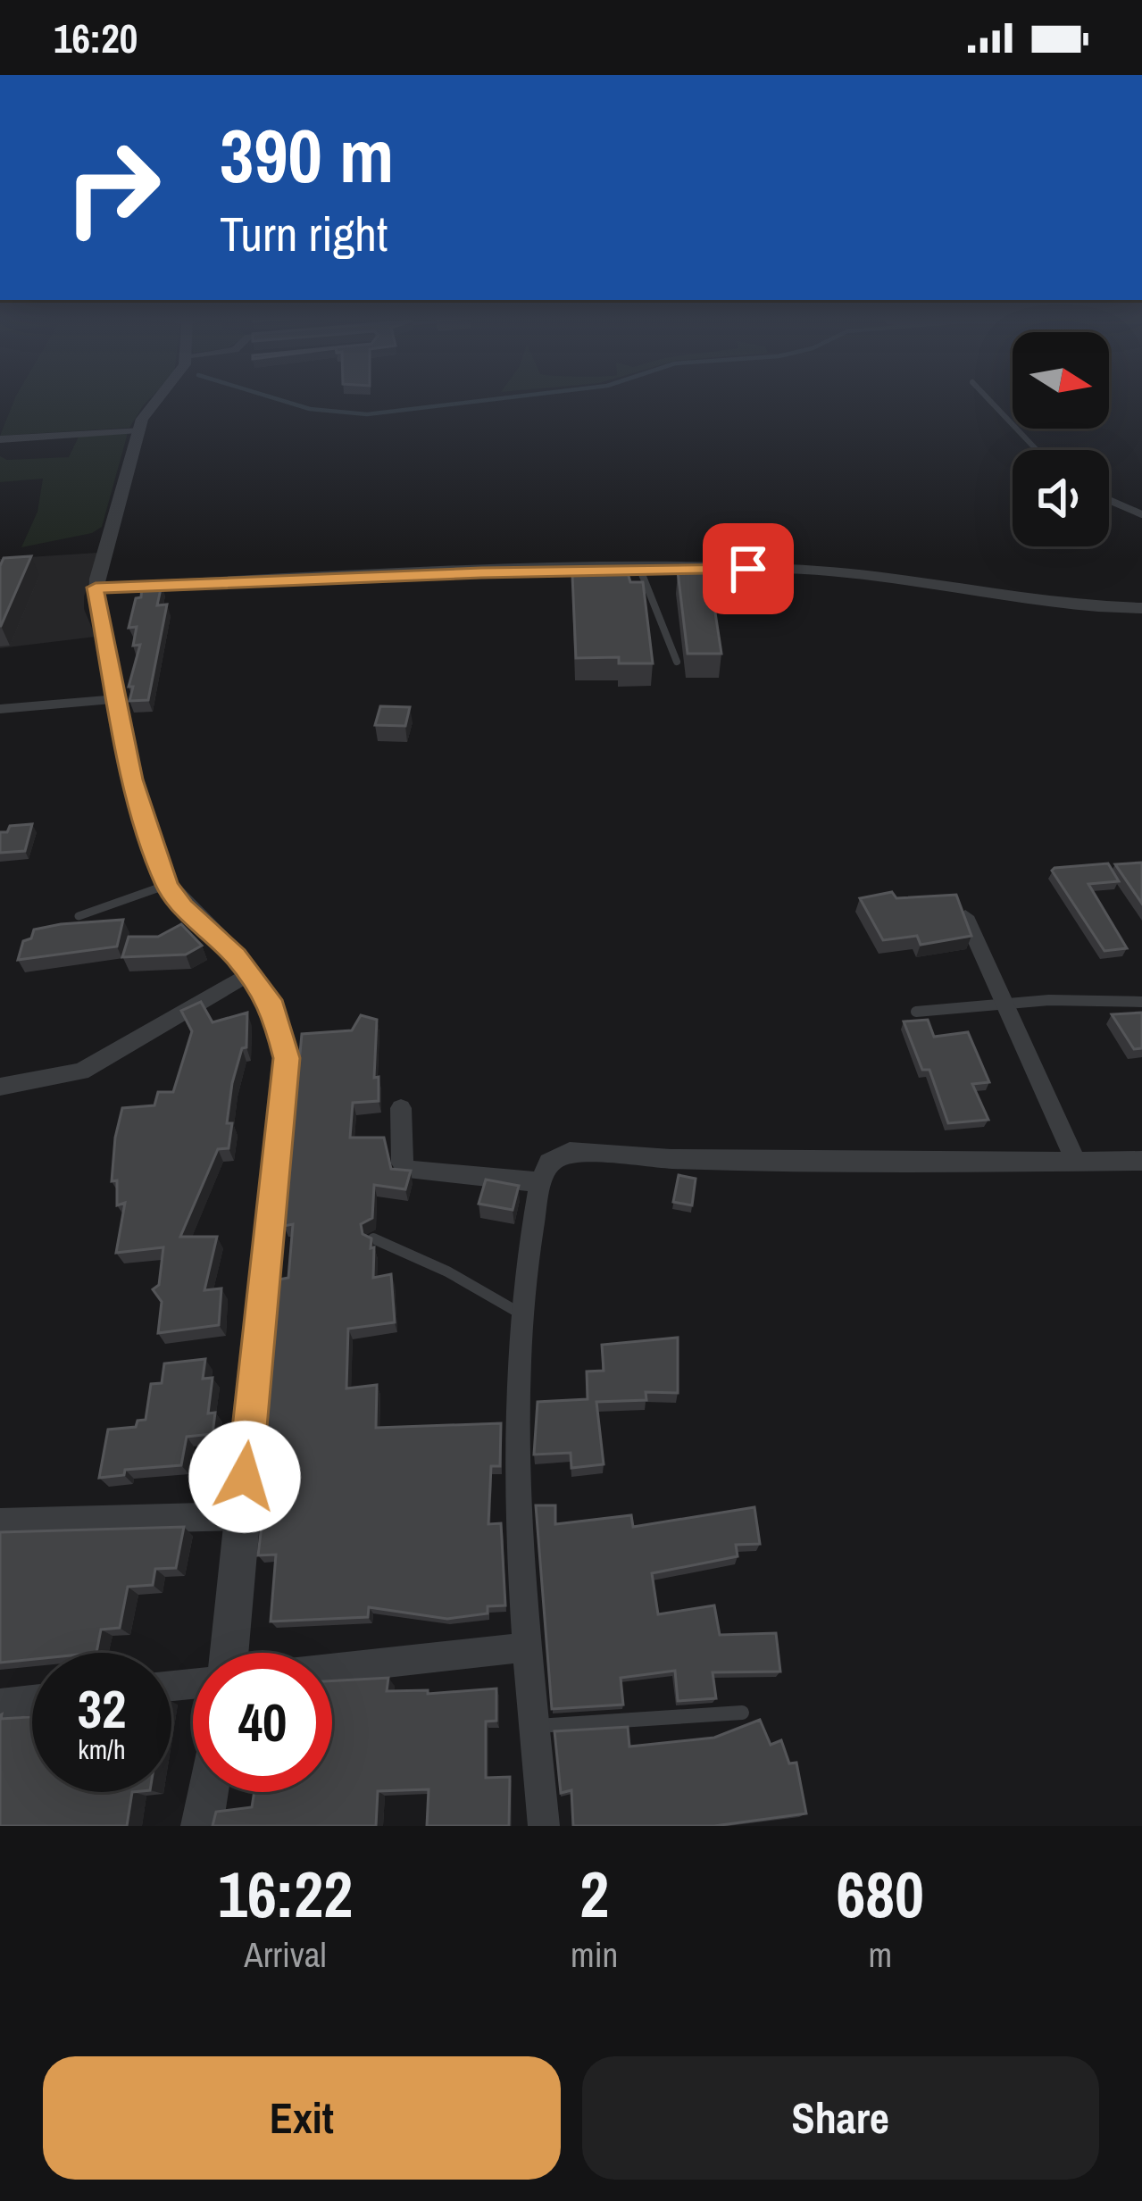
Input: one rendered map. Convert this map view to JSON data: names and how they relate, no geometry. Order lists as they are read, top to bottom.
{
  "north": "right",
  "page": {
    "status": "16:20",
    "turn": ["390 m", "Turn right"],
    "speed": "32 km/h",
    "limit": "40",
    "eta": [
      "16:22",
      "Arrival",
      "2",
      "min",
      "680",
      "m"
    ],
    "buttons": ["Exit", "Share"]
  }
}
